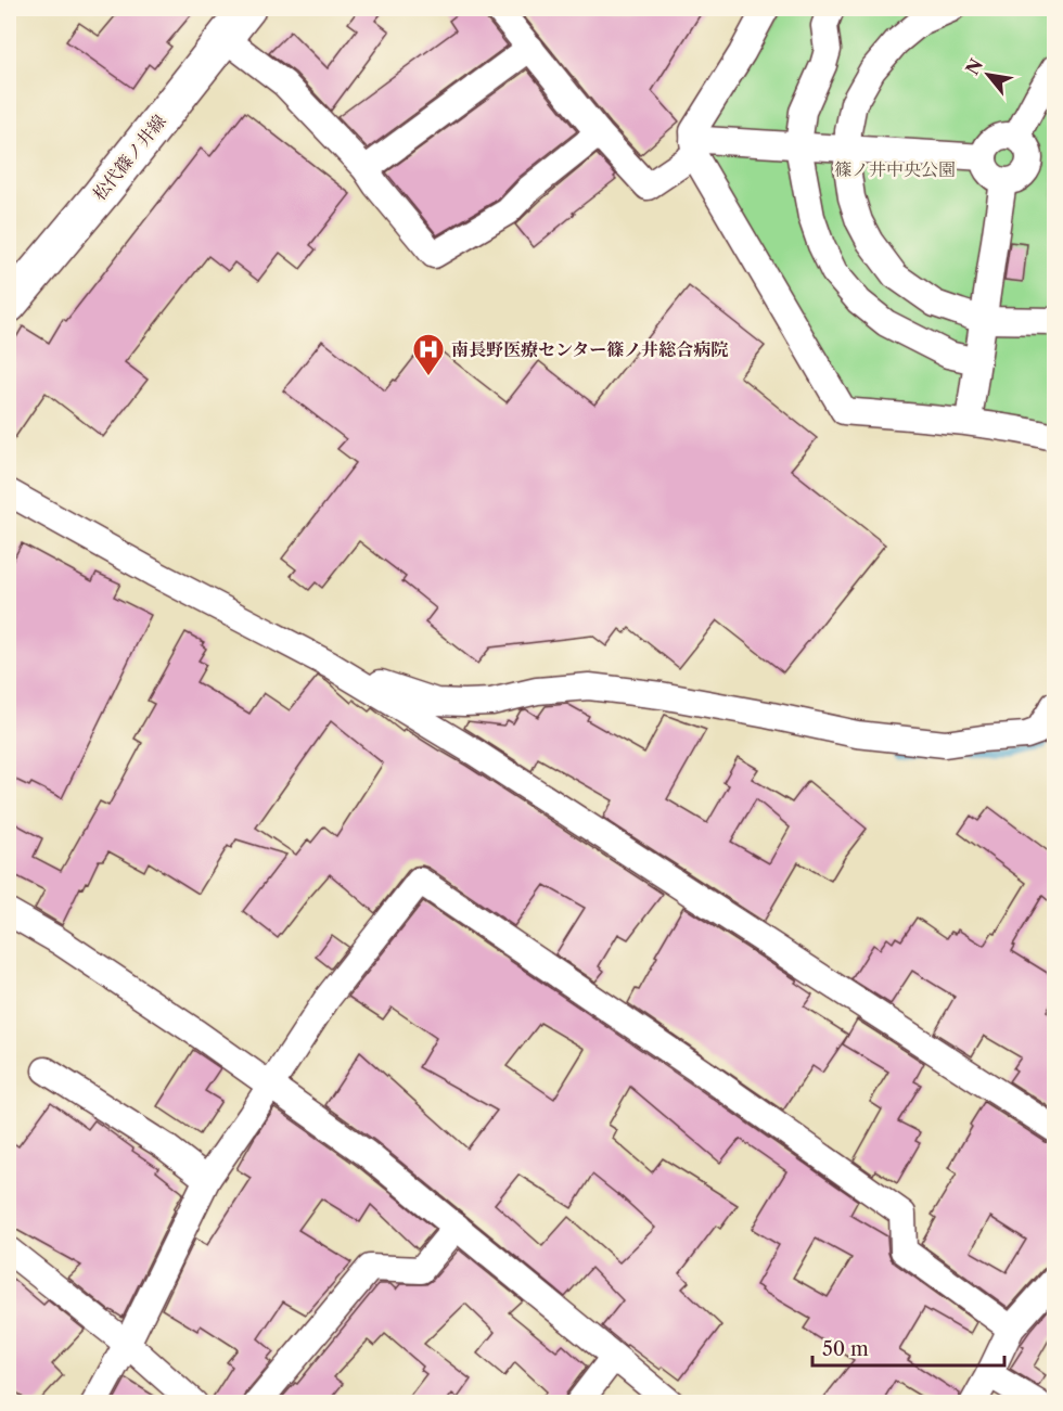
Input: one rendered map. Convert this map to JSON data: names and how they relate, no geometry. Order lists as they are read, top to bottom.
{
  "streets": {
    "main road": ["松代篠ノ井線"]
  },
  "parks": ["篠ノ井中央公園"],
  "places": {
    "hospital": ["南長野医療センター篠ノ井総合病院"]
  },
  "scale_bar": "50 m",
  "north": "top left"
}
